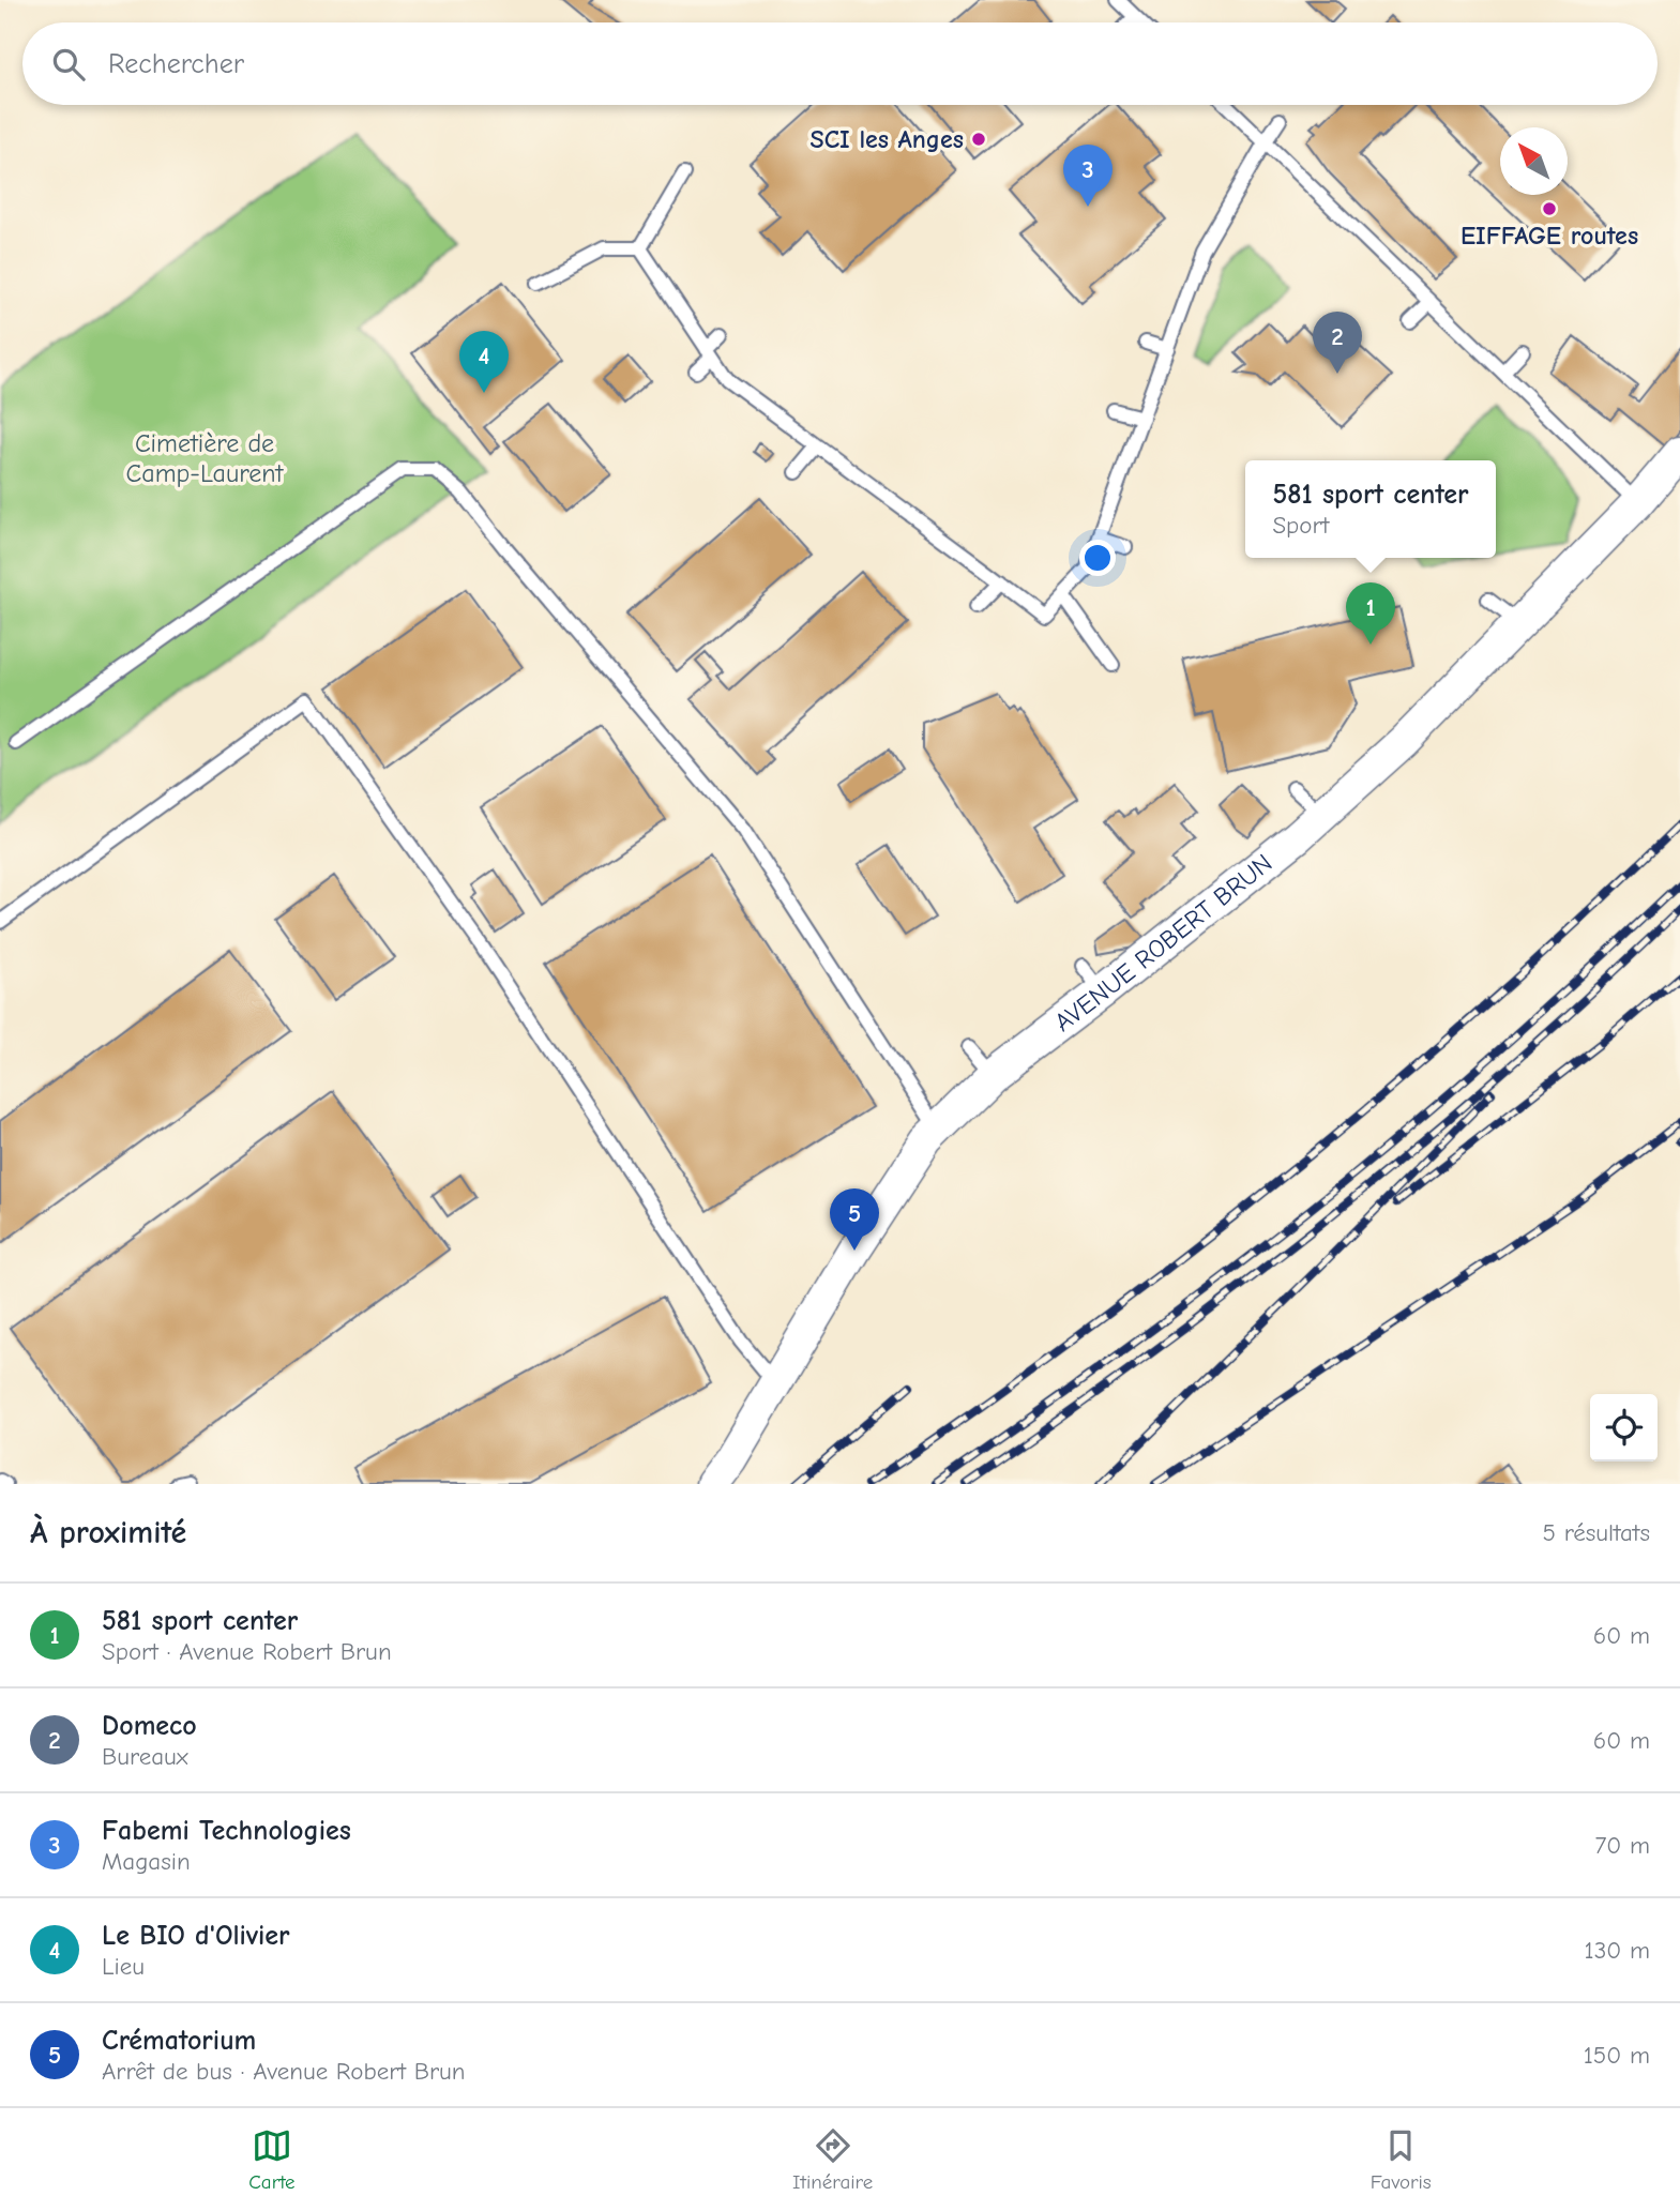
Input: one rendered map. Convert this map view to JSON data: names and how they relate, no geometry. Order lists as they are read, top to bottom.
{
  "streets": {
    "street": ["AVENUE ROBERT BRUN"]
  },
  "parks": ["Cimetière de Camp-Laurent"],
  "places": ["SCI les Anges", "EIFFAGE routes"],
  "north": "top left",
  "page": {
    "search": "Rechercher",
    "pins": [
      "3",
      "2",
      "4",
      "1",
      "5"
    ],
    "popup": ["581 sport center", "Sport"],
    "heading": ["À proximité", "5 résultats"],
    "list": [
      {
        "mark": "1",
        "name": "581 sport center",
        "note": "Sport · Avenue Robert Brun",
        "value": "60 m"
      },
      {
        "mark": "2",
        "name": "Domeco",
        "note": "Bureaux",
        "value": "60 m"
      },
      {
        "mark": "3",
        "name": "Fabemi Technologies",
        "note": "Magasin",
        "value": "70 m"
      },
      {
        "mark": "4",
        "name": "Le BIO d'Olivier",
        "note": "Lieu",
        "value": "130 m"
      },
      {
        "mark": "5",
        "name": "Crématorium",
        "note": "Arrêt de bus · Avenue Robert Brun",
        "value": "150 m"
      }
    ],
    "nav": ["Carte", "Itinéraire", "Favoris"]
  }
}
